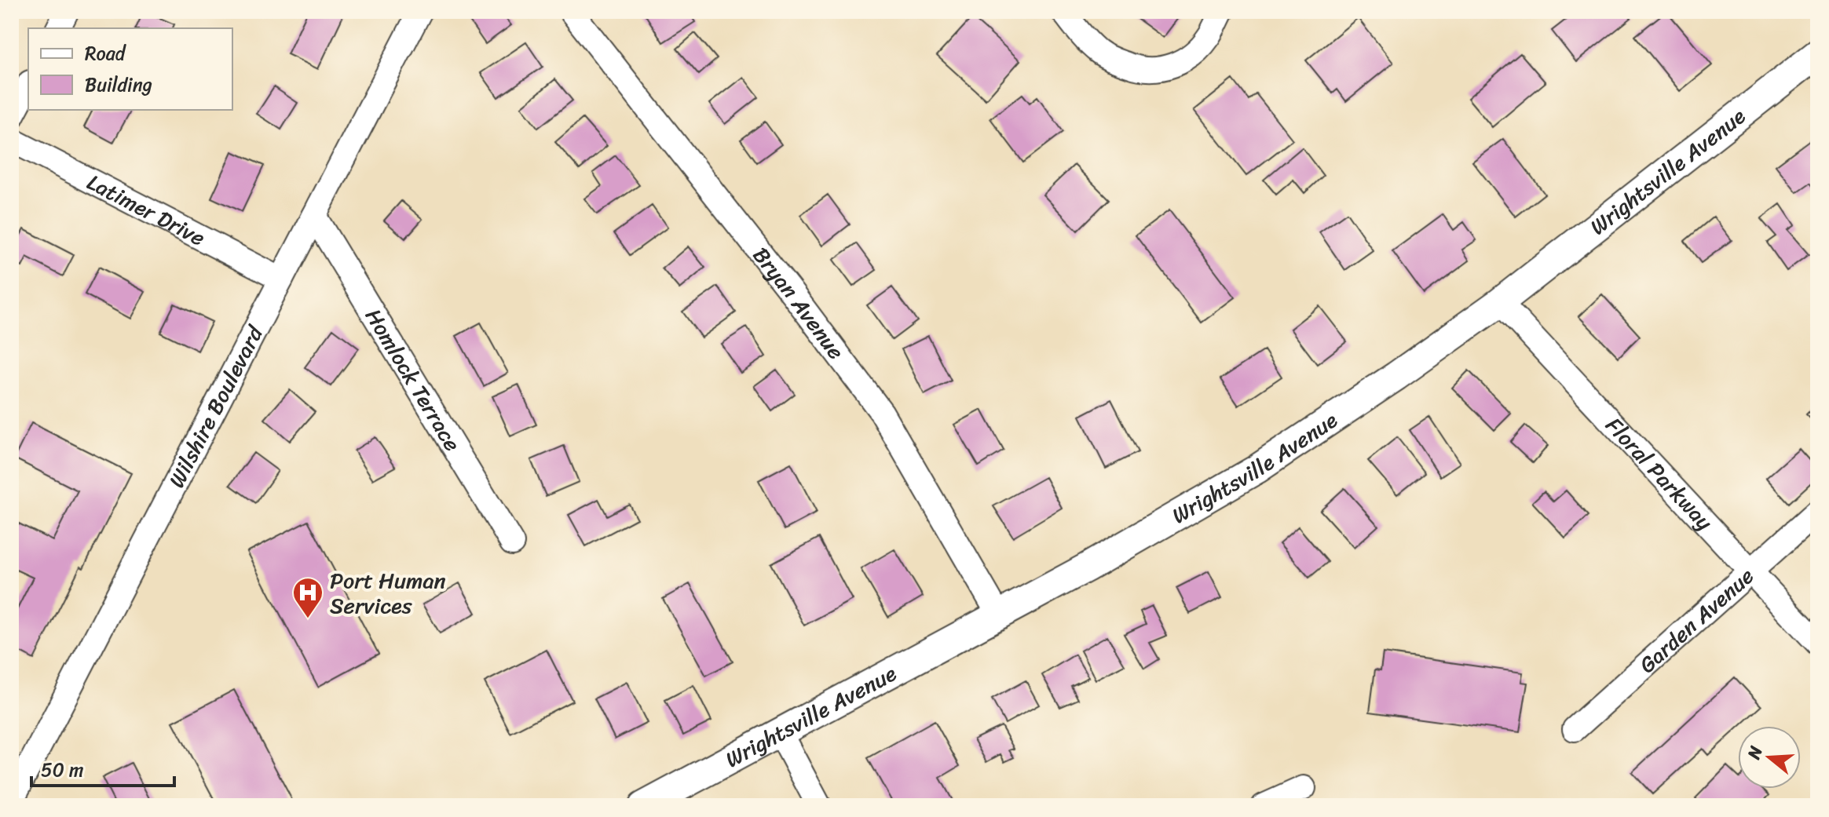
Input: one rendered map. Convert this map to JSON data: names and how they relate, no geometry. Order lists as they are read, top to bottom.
{
  "streets": {
    "street": [
      "Wrightsville Avenue",
      "Latimer Drive",
      "Bryan Avenue",
      "Homlock Terrace",
      "Wilshire Boulevard",
      "Floral Parkway",
      "Garden Avenue"
    ]
  },
  "crossings": [
    ["Wrightsville Avenue", "Bryan Avenue"],
    ["Wrightsville Avenue", "Floral Parkway"],
    ["Latimer Drive", "Wilshire Boulevard"],
    ["Homlock Terrace", "Wilshire Boulevard"],
    ["Floral Parkway", "Garden Avenue"]
  ],
  "places": {
    "hospital": ["Port Human Services"]
  },
  "legend": ["Road", "Building"],
  "scale_bar": "50 m",
  "north": "left"
}
